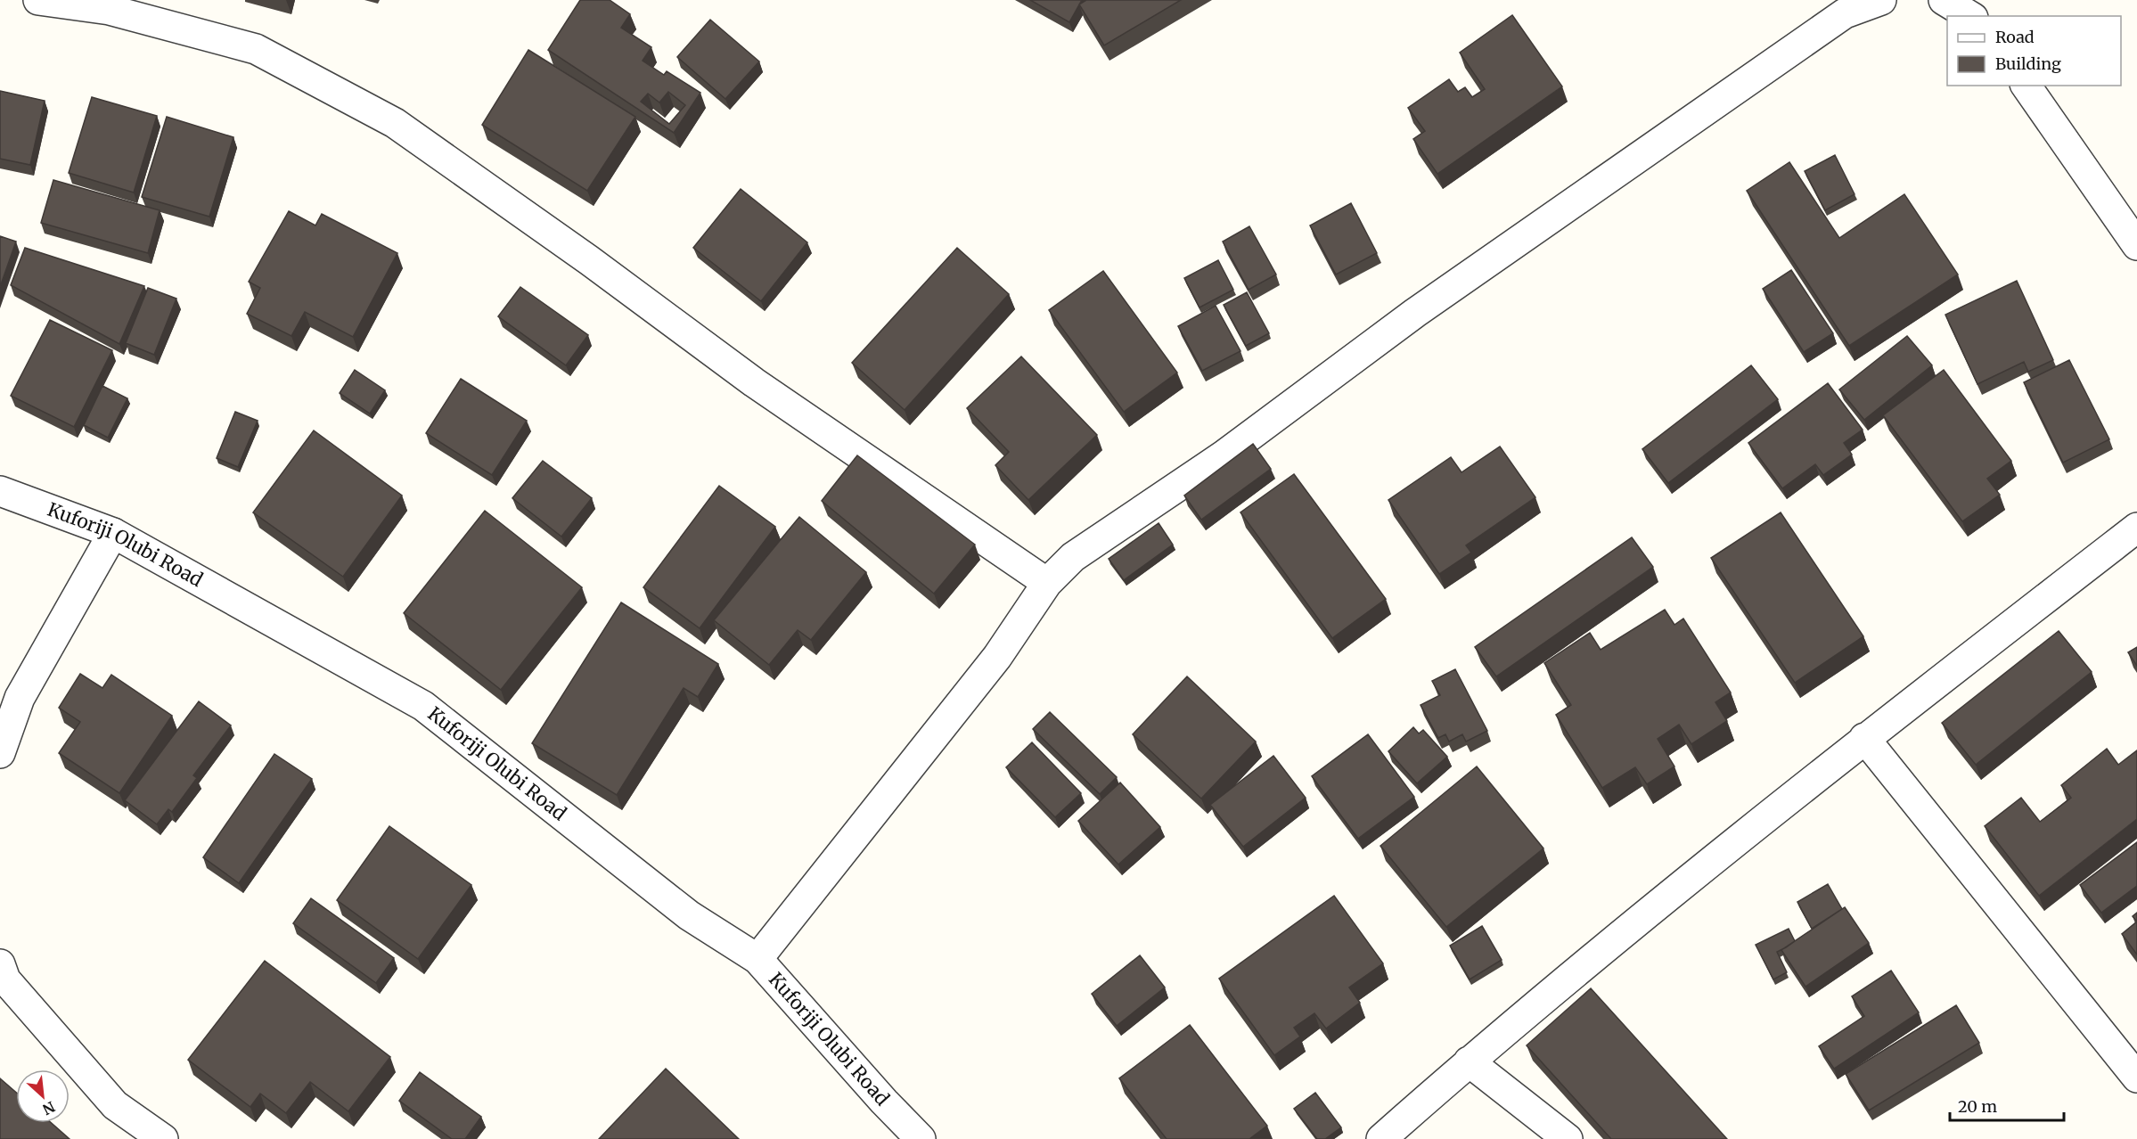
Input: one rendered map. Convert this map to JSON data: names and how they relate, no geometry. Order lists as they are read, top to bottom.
{
  "streets": {
    "street": ["Kuforiji Olubi Road"]
  },
  "legend": ["Road", "Building"],
  "scale_bar": "20 m",
  "north": "bottom right"
}
